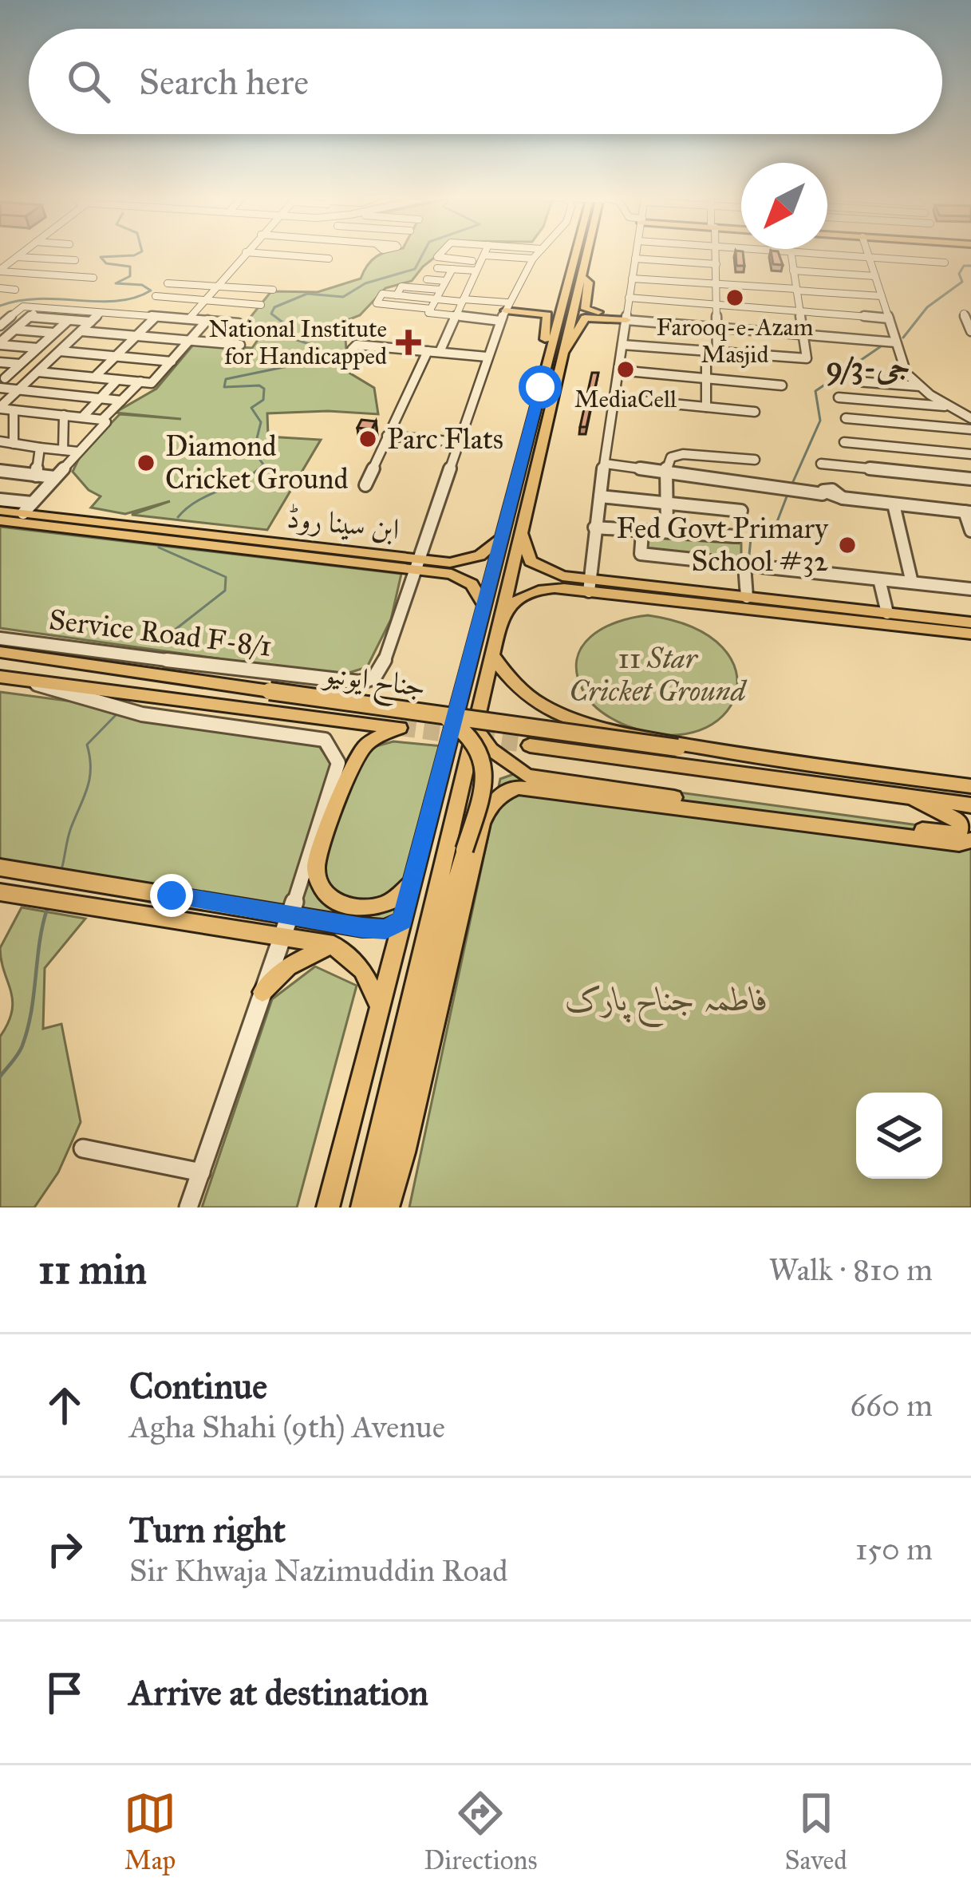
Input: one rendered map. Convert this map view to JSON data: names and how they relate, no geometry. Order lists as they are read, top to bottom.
{
  "streets": {
    "main road": ["ابن سینا روڈ", "جناح ایونیو"],
    "street": ["Service Road F-8/1"]
  },
  "crossings": [
    ["ابن سینا روڈ", "Service Road F-8/1"]
  ],
  "districts": ["جی-9/3"],
  "parks": ["11 Star Cricket Ground", "فاطمہ جناح پارک"],
  "places": {
    "other": [
      "Farooq-e-Azam Masjid",
      "MediaCell",
      "Parc Flats",
      "Diamond Cricket Ground",
      "Fed Govt Primary School #32"
    ],
    "health": ["National Institute for Handicapped"]
  },
  "north": "bottom left",
  "page": {
    "search": "Search here",
    "heading": ["11 min", "Walk · 810 m"],
    "list": [
      ["Continue", "Agha Shahi (9th) Avenue", "660 m"],
      ["Turn right", "Sir Khwaja Nazimuddin Road", "150 m"],
      "Arrive at destination"
    ],
    "nav": ["Map", "Directions", "Saved"]
  }
}
